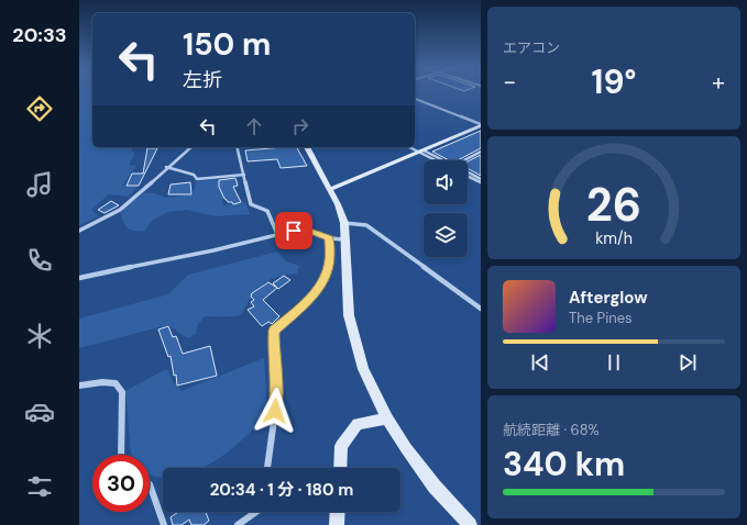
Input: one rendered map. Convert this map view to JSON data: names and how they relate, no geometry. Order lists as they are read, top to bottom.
{
  "page": {
    "tabs": "20:33",
    "tile": [
      "エアコン",
      ["航続距離 · 68%", "340 km"]
    ],
    "turn": ["150 m", "左折"],
    "heat": ["−", "19°", "+"],
    "song": ["Afterglow", "The Pines"],
    "limit": "30",
    "trip": "20:34 · 1 分 · 180 m",
    "gauge": ["26", "km/h"]
  }
}
